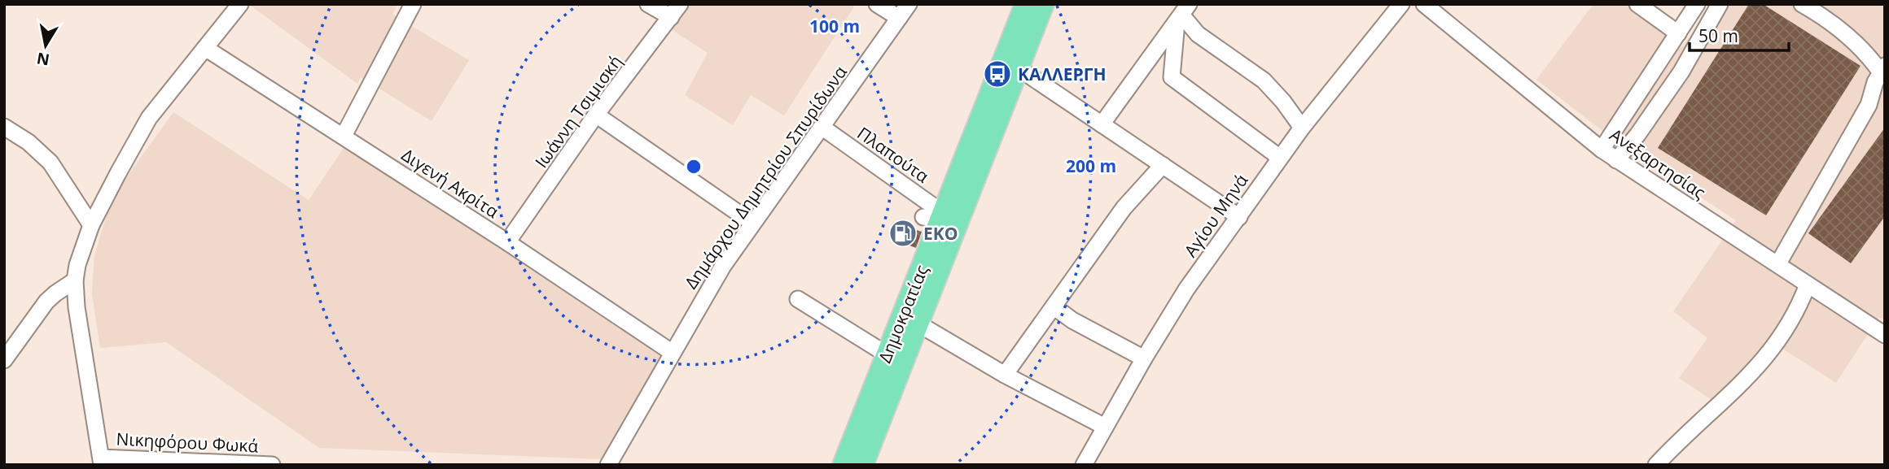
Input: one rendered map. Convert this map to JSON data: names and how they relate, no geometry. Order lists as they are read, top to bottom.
{
  "streets": {
    "main road": ["Δημοκρατίας"],
    "street": [
      "Ιωάννη Τσιμισκή",
      "Πλαπούτα",
      "Ανεξαρτησίας",
      "Δημάρχου Δημητρίου Σπυρίδωνα",
      "Διγενή Ακρίτα",
      "Αγίου Μηνά",
      "Νικηφόρου Φωκά"
    ]
  },
  "crossings": [
    ["Ιωάννη Τσιμισκή", "Διγενή Ακρίτα"],
    ["Πλαπούτα", "Δημάρχου Δημητρίου Σπυρίδωνα"],
    ["Πλαπούτα", "Δημοκρατίας"],
    ["Δημάρχου Δημητρίου Σπυρίδωνα", "Διγενή Ακρίτα"]
  ],
  "places": {
    "bus stop": ["ΚΑΛΛΕΡΓΗ"],
    "fuel station": ["EKO"]
  },
  "scale_bar": "50 m",
  "north": "bottom",
  "rings": ["100 m", "200 m"]
}
